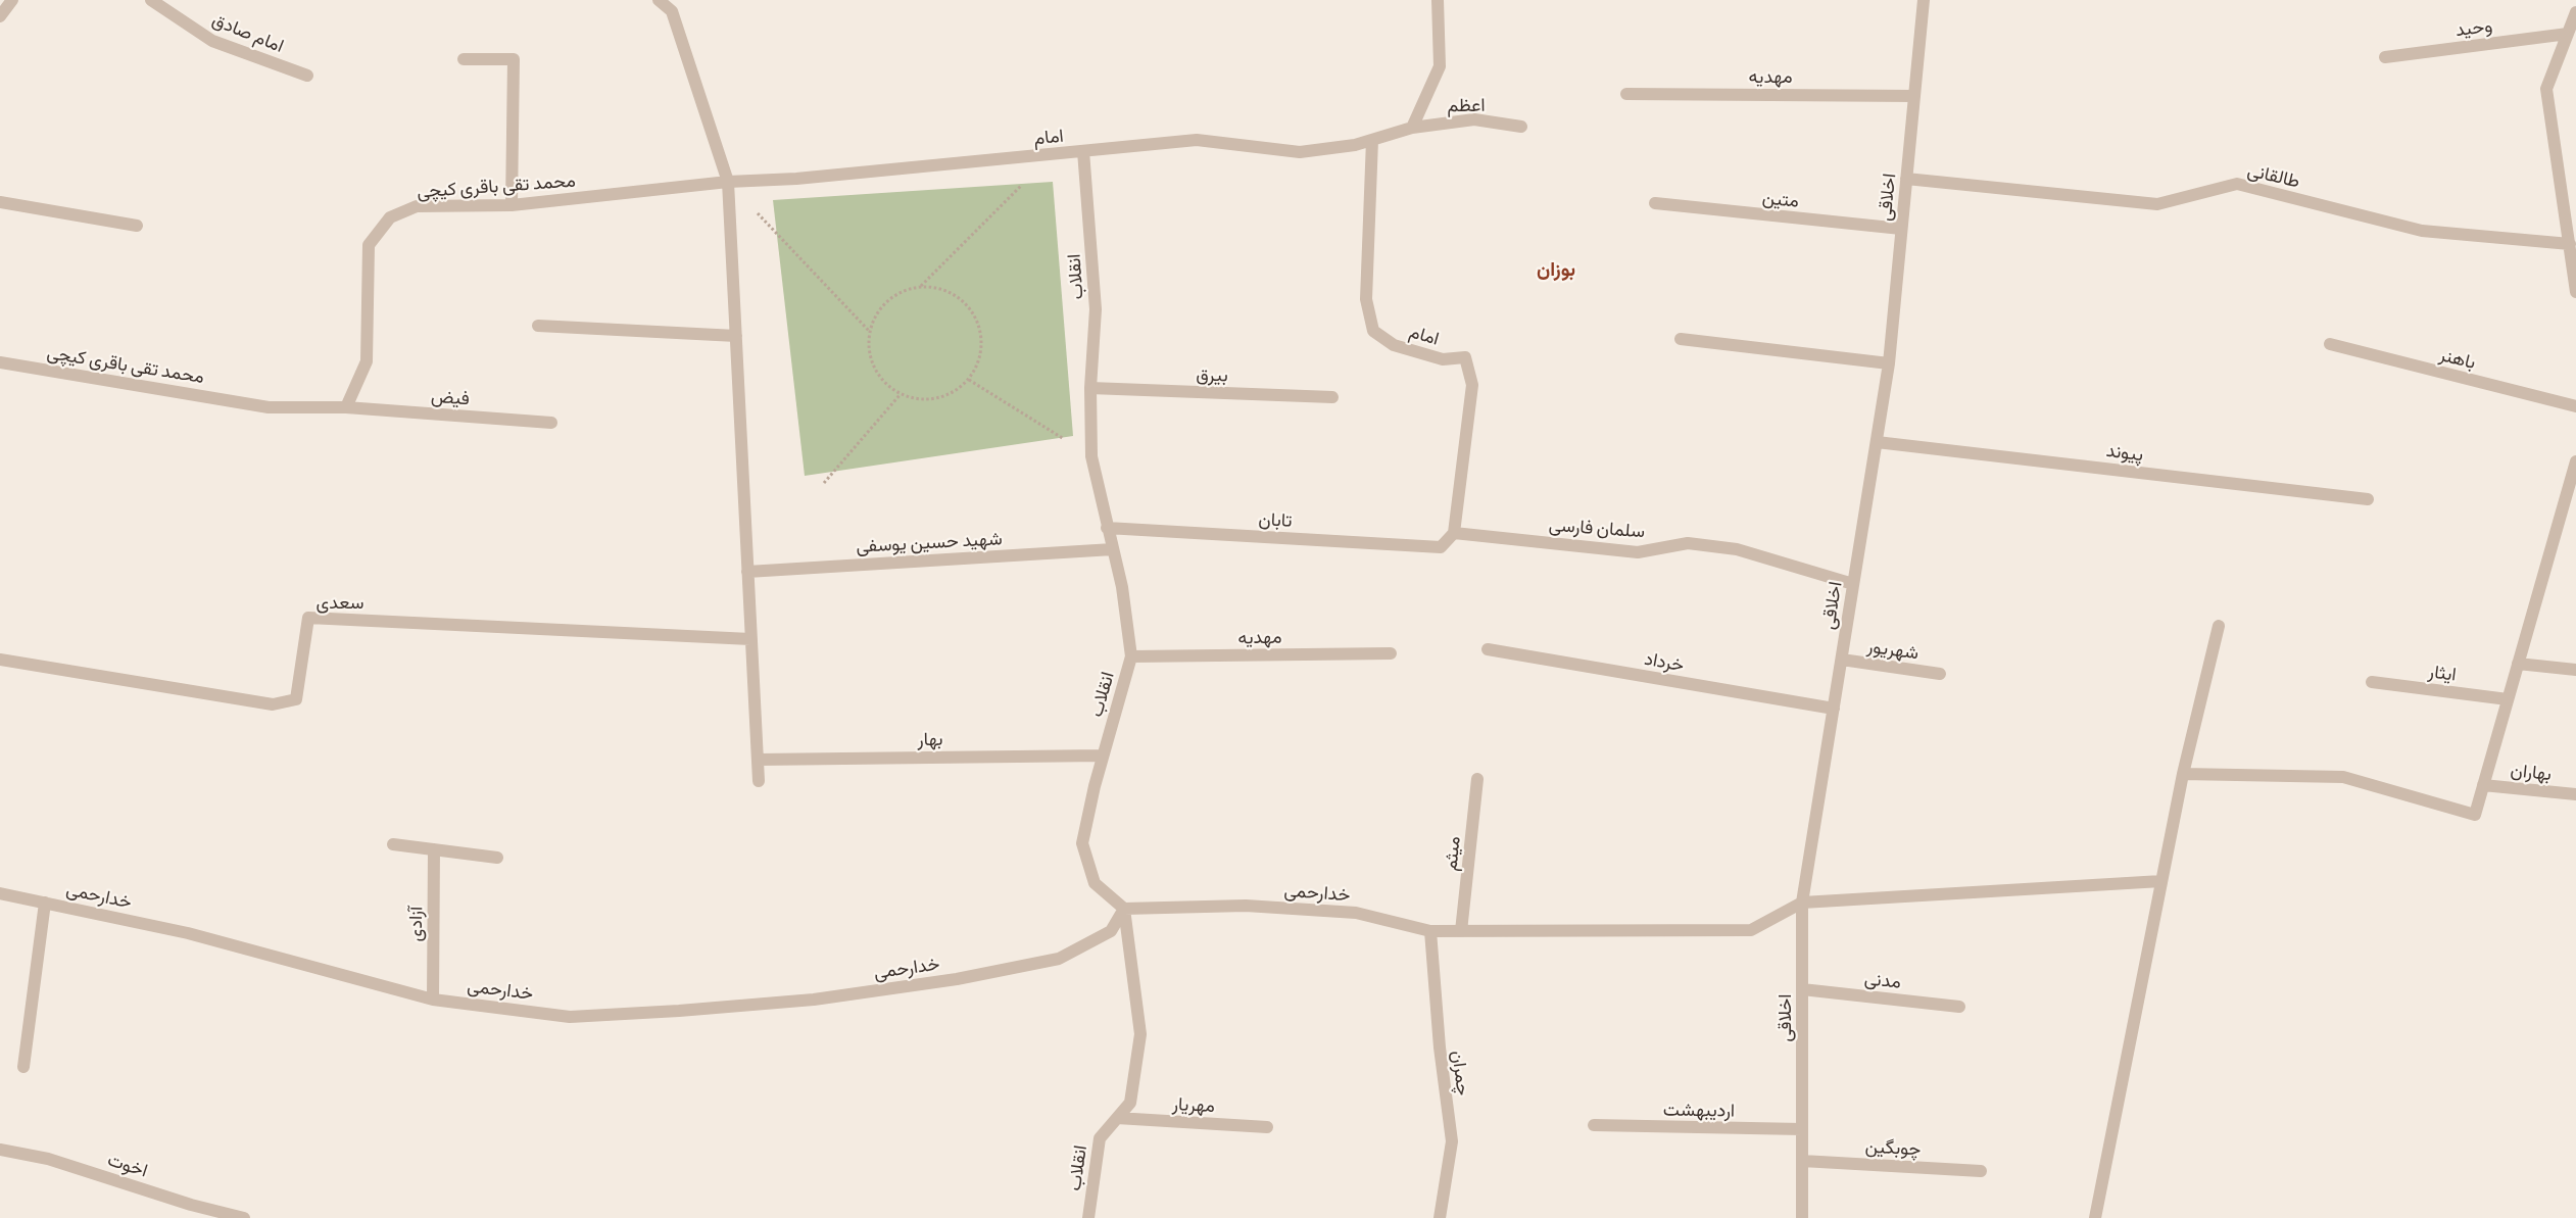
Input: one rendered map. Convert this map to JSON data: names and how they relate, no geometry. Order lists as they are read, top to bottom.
{
  "streets": {
    "street": [
      "وحید",
      "امام صادق",
      "مهدیه",
      "اعظم",
      "امام",
      "طالقانی",
      "محمد تقی باقری کیچی",
      "اخلاقی",
      "متین",
      "انقلاب",
      "باهنر",
      "بیرق",
      "فیض",
      "پیوند",
      "تابان",
      "سلمان فارسی",
      "شهید حسین یوسفی",
      "سعدی",
      "شهریور",
      "خرداد",
      "ایثار",
      "بهار",
      "بهاران",
      "میثم",
      "خدارحمی",
      "آزادی",
      "مدنی",
      "چمران",
      "مهریار",
      "اردیبهشت",
      "چوبگین",
      "اخوت"
    ]
  },
  "crossings": [
    ["مهدیه", "اخلاقی"],
    ["مهدیه", "انقلاب"],
    ["اعظم", "امام"],
    ["امام", "محمد تقی باقری کیچی"],
    ["امام", "انقلاب"],
    ["امام", "تابان"],
    ["امام", "سلمان فارسی"],
    ["طالقانی", "اخلاقی"],
    ["محمد تقی باقری کیچی", "فیض"],
    ["اخلاقی", "متین"],
    ["اخلاقی", "پیوند"],
    ["اخلاقی", "سلمان فارسی"],
    ["اخلاقی", "شهریور"],
    ["اخلاقی", "خرداد"],
    ["اخلاقی", "خدارحمی"],
    ["اخلاقی", "مدنی"],
    ["اخلاقی", "اردیبهشت"],
    ["اخلاقی", "چوبگین"],
    ["انقلاب", "بیرق"],
    ["انقلاب", "تابان"],
    ["انقلاب", "شهید حسین یوسفی"],
    ["انقلاب", "بهار"],
    ["انقلاب", "خدارحمی"],
    ["انقلاب", "مهریار"],
    ["تابان", "سلمان فارسی"],
    ["میثم", "خدارحمی"],
    ["خدارحمی", "آزادی"],
    ["خدارحمی", "چمران"]
  ],
  "districts": ["بوزان"]
}
